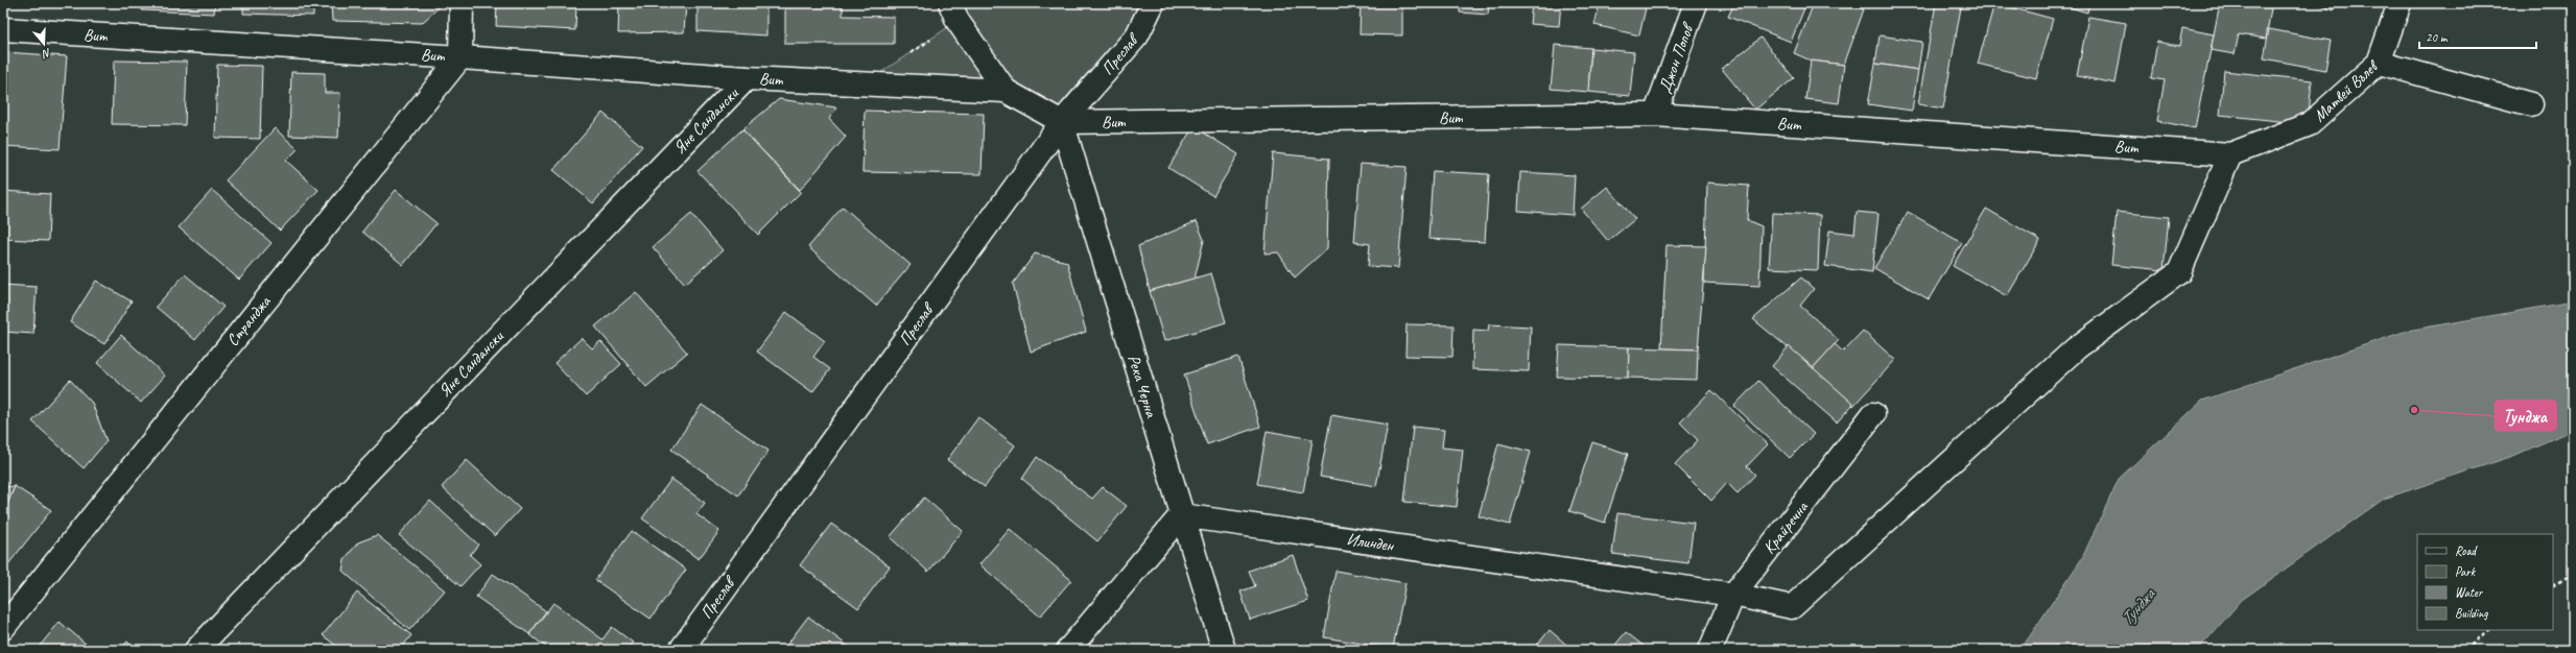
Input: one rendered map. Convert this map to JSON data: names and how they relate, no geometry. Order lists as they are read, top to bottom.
{
  "streets": {
    "street": [
      "Вит",
      "Преслав",
      "Джон Попов",
      "Матвей Вълев",
      "Яне Сандански",
      "Странджа",
      "Река Черна",
      "Крайречна",
      "Илинден"
    ]
  },
  "crossings": [
    ["Вит", "Преслав"],
    ["Вит", "Джон Попов"],
    ["Вит", "Матвей Вълев"],
    ["Вит", "Яне Сандански"],
    ["Вит", "Странджа"],
    ["Вит", "Река Черна"],
    ["Вит", "Илинден"],
    ["Преслав", "Река Черна"],
    ["Матвей Вълев", "Илинден"],
    ["Река Черна", "Илинден"],
    ["Крайречна", "Илинден"]
  ],
  "water": ["Тунджа"],
  "places": ["Тунджа"],
  "legend": [
    "Road",
    "Park",
    "Water",
    "Building"
  ],
  "scale_bar": "20 m",
  "north": "bottom"
}
